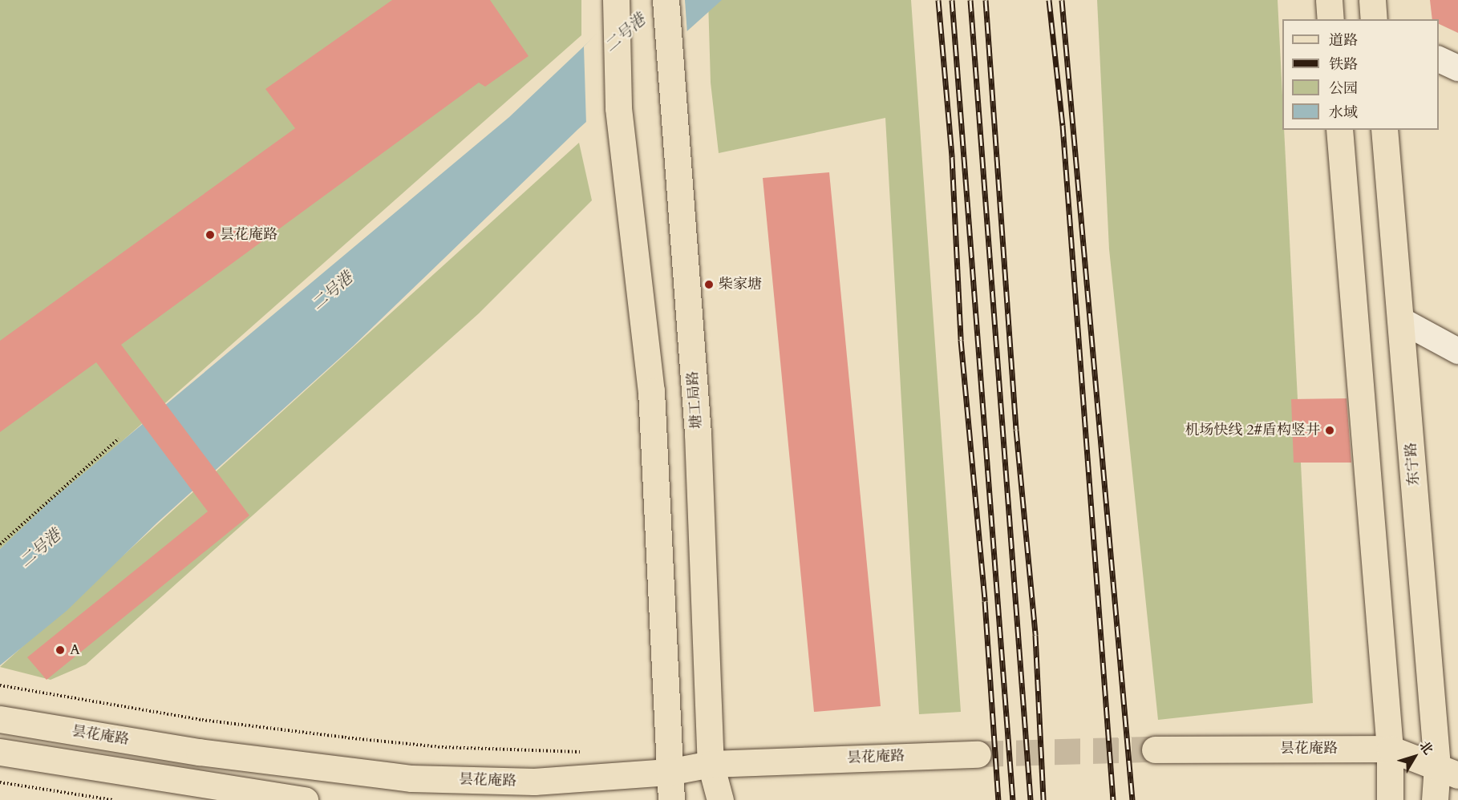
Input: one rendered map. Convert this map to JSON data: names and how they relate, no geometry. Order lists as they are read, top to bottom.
{
  "streets": {
    "main road": ["塘工局路", "东宁路", "昙花庵路"]
  },
  "crossings": [
    ["塘工局路", "昙花庵路"],
    ["东宁路", "昙花庵路"]
  ],
  "water": ["二号港"],
  "places": [
    "昙花庵路",
    "柴家塘",
    "机场快线 2#盾构竖井",
    "A"
  ],
  "legend": [
    "道路",
    "铁路",
    "公园",
    "水域"
  ],
  "north": "top right"
}
